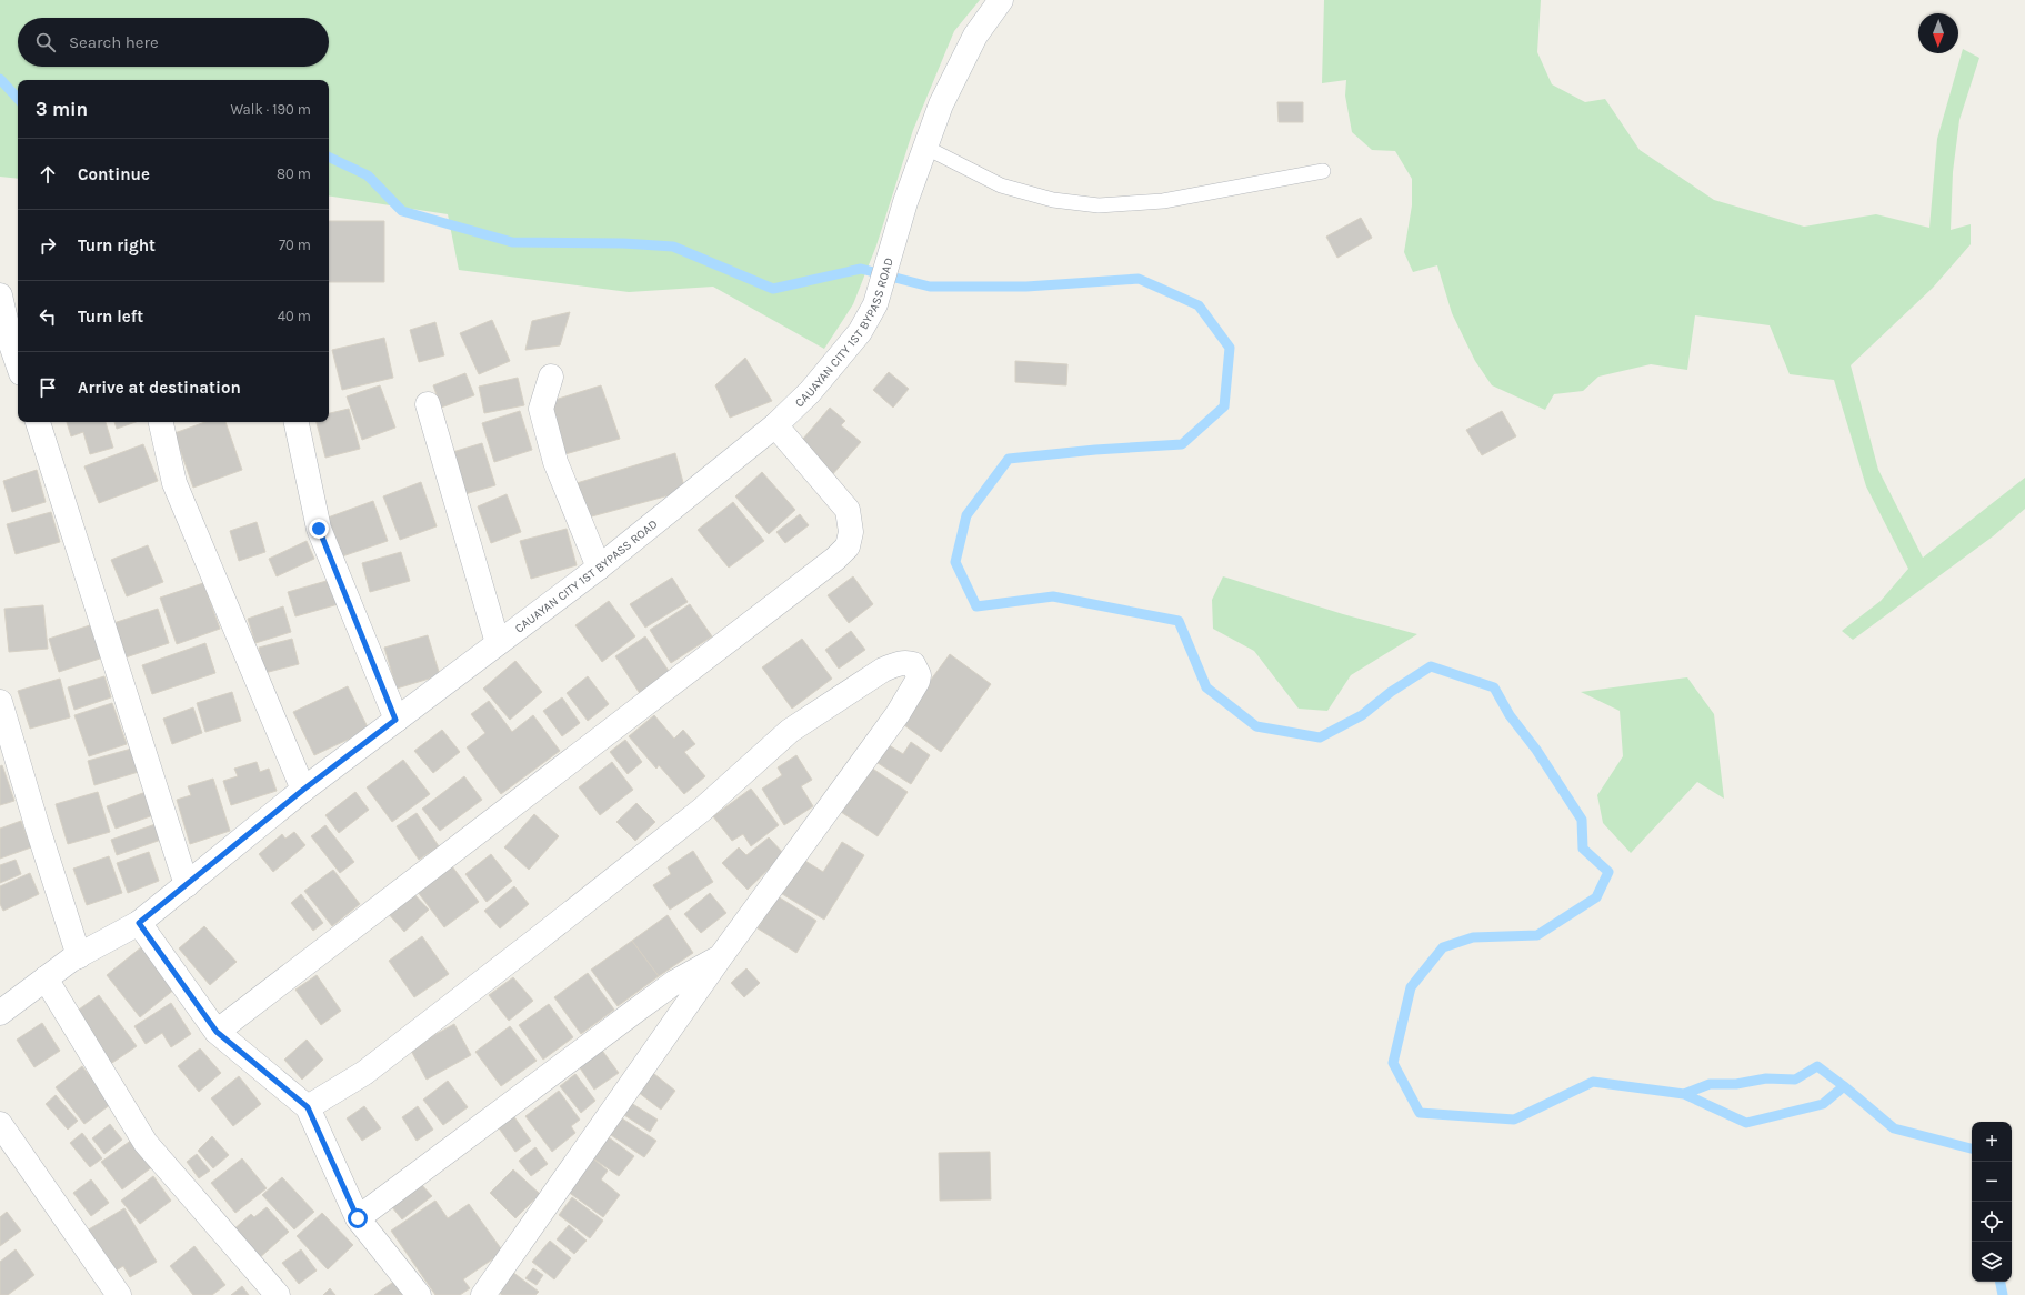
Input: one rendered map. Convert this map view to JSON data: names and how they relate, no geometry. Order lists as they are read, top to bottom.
{
  "streets": {
    "street": ["CAUAYAN CITY 1ST BYPASS ROAD"]
  },
  "north": "bottom",
  "page": {
    "search": "Search here",
    "heading": ["3 min", "Walk · 190 m"],
    "list": [
      ["Continue", "80 m"],
      ["Turn right", "70 m"],
      ["Turn left", "40 m"],
      "Arrive at destination"
    ],
    "map_buttons": ["+", "−"]
  }
}
